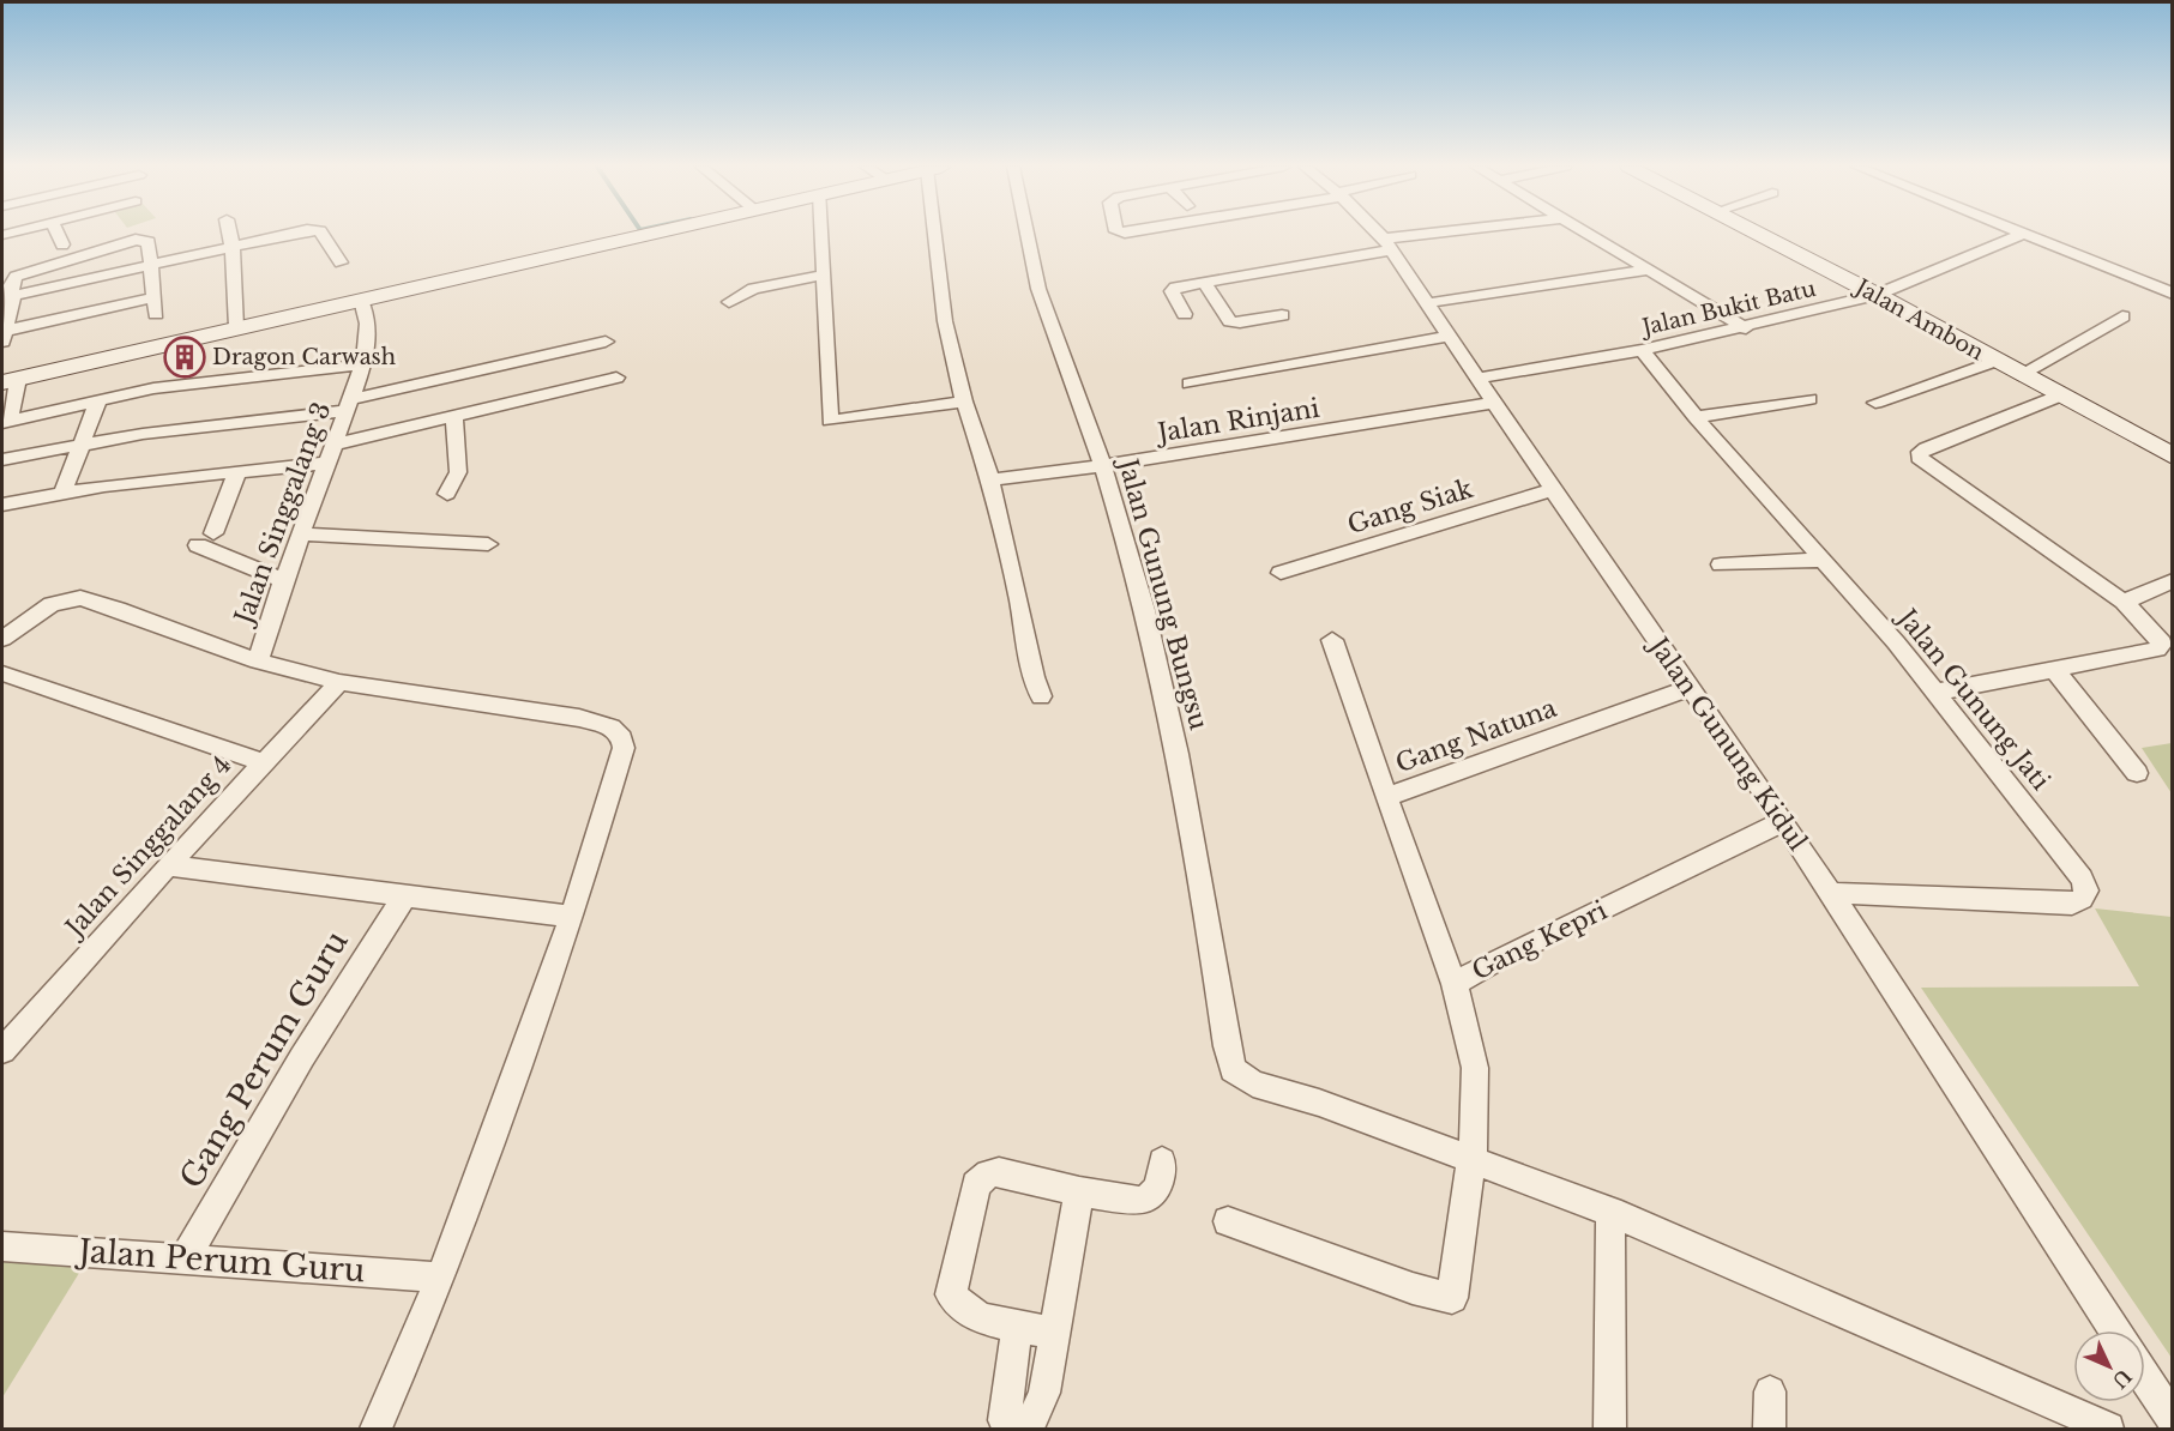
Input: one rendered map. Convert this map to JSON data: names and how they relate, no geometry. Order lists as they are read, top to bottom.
{
  "streets": {
    "main road": ["Jalan Ambon"],
    "street": [
      "Jalan Bukit Batu",
      "Jalan Rinjani",
      "Gang Siak",
      "Jalan Singgalang 3",
      "Jalan Gunung Bungsu",
      "Jalan Gunung Jati",
      "Gang Natuna",
      "Jalan Gunung Kidul",
      "Jalan Singgalang 4",
      "Gang Kepri",
      "Gang Perum Guru",
      "Jalan Perum Guru"
    ]
  },
  "crossings": [
    ["Jalan Bukit Batu", "Jalan Ambon"],
    ["Jalan Bukit Batu", "Jalan Gunung Jati"],
    ["Jalan Bukit Batu", "Jalan Gunung Kidul"],
    ["Jalan Rinjani", "Jalan Gunung Bungsu"],
    ["Jalan Rinjani", "Jalan Gunung Kidul"],
    ["Gang Siak", "Jalan Gunung Kidul"],
    ["Jalan Gunung Bungsu", "Gang Kepri"],
    ["Jalan Gunung Jati", "Jalan Gunung Kidul"],
    ["Gang Natuna", "Jalan Gunung Kidul"],
    ["Gang Natuna", "Gang Kepri"],
    ["Jalan Gunung Kidul", "Gang Kepri"],
    ["Gang Perum Guru", "Jalan Perum Guru"]
  ],
  "places": {
    "building": ["Dragon Carwash"]
  },
  "north": "bottom right"
}
